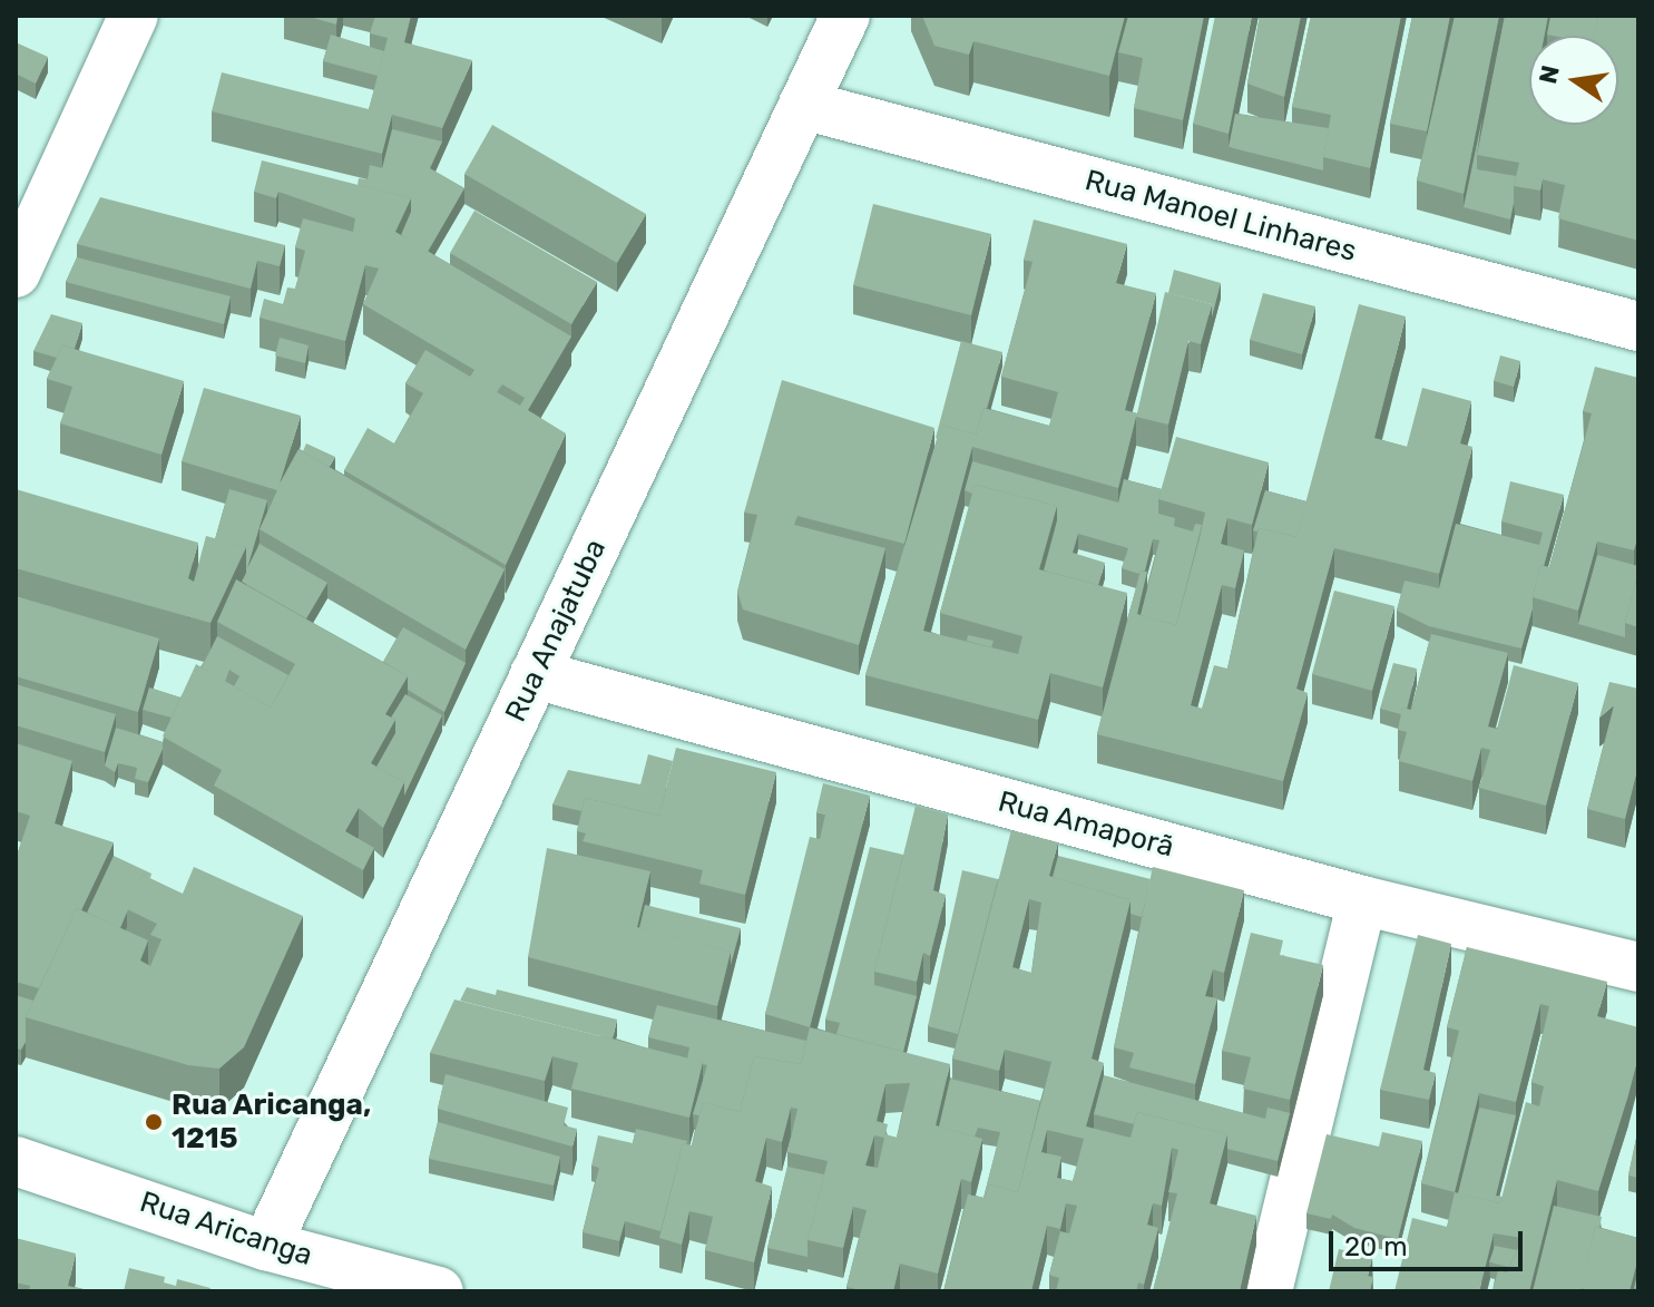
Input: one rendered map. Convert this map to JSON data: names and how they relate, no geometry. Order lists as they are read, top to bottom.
{
  "streets": {
    "street": [
      "Rua Manoel Linhares",
      "Rua Anajatuba",
      "Rua Amaporã",
      "Rua Aricanga"
    ]
  },
  "crossings": [
    ["Rua Manoel Linhares", "Rua Anajatuba"],
    ["Rua Anajatuba", "Rua Amaporã"],
    ["Rua Anajatuba", "Rua Aricanga"]
  ],
  "places": ["Rua Aricanga, 1215"],
  "scale_bar": "20 m",
  "north": "left"
}
